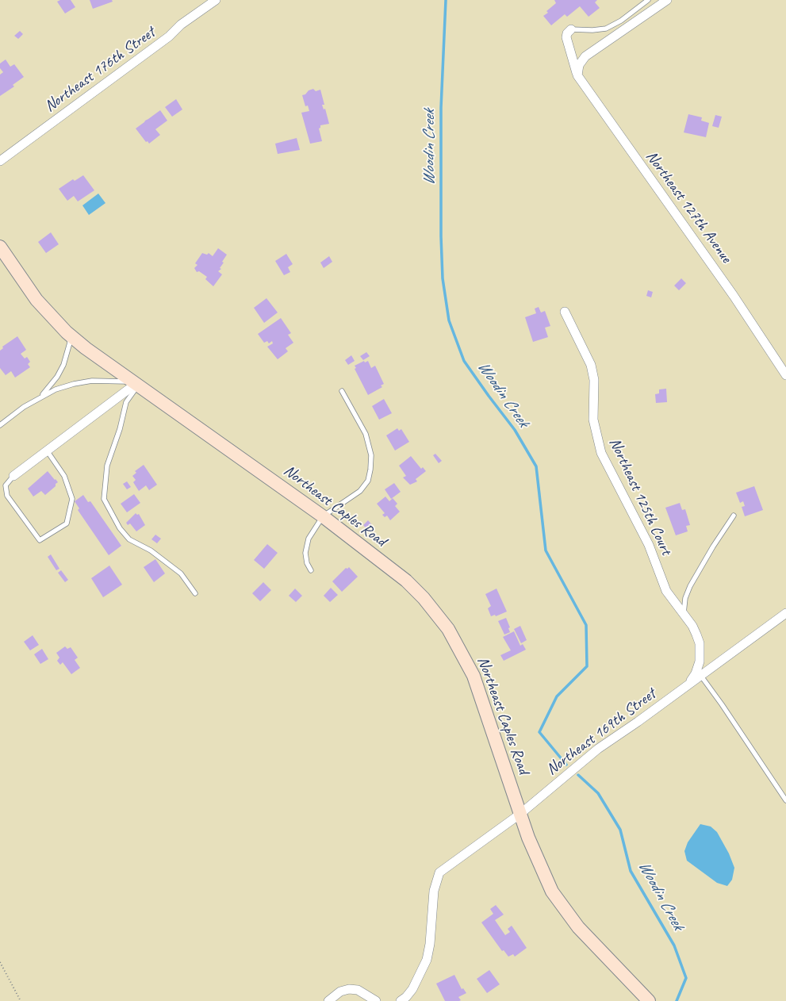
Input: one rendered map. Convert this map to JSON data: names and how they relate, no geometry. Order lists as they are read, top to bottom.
{
  "streets": {
    "main road": ["Northeast Caples Road"],
    "street": [
      "Northeast 176th Street",
      "Northeast 127th Avenue",
      "Northeast 125th Court",
      "Northeast 169th Street"
    ]
  },
  "crossings": [
    ["Northeast 125th Court", "Northeast 169th Street"],
    ["Northeast Caples Road", "Northeast 169th Street"]
  ],
  "water": ["Woodin Creek"]
}
